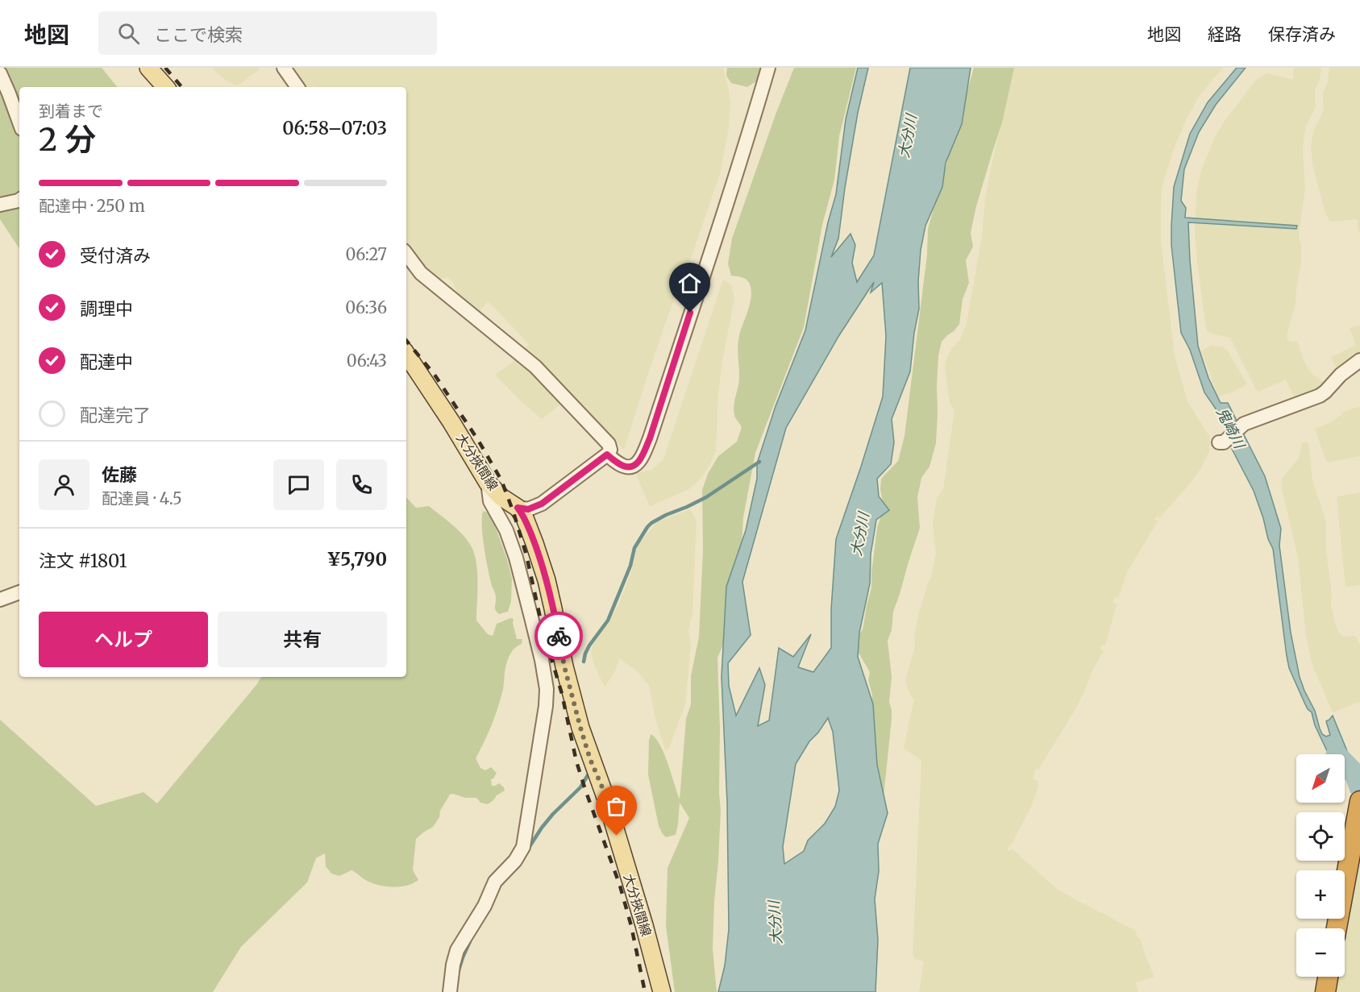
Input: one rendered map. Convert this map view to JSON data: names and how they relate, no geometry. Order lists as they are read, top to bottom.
{
  "streets": {
    "main road": ["大分挾間線"]
  },
  "water": ["大分川", "鬼崎川"],
  "north": "bottom left",
  "page": {
    "header": "地図",
    "search": "ここで検索",
    "nav": ["地図", "経路", "保存済み"],
    "heading": ["2 分", "到着まで", "06:58–07:03"],
    "panel": [
      "佐藤",
      "配達員 · 4.5",
      "注文 #1801",
      "¥5,790"
    ],
    "bar": "配達中 · 250 m",
    "list": [
      ["受付済み", "06:27"],
      ["調理中", "06:36"],
      ["配達中", "06:43"],
      "配達完了"
    ],
    "buttons": ["ヘルプ", "共有"],
    "map_buttons": ["+", "−"]
  }
}
